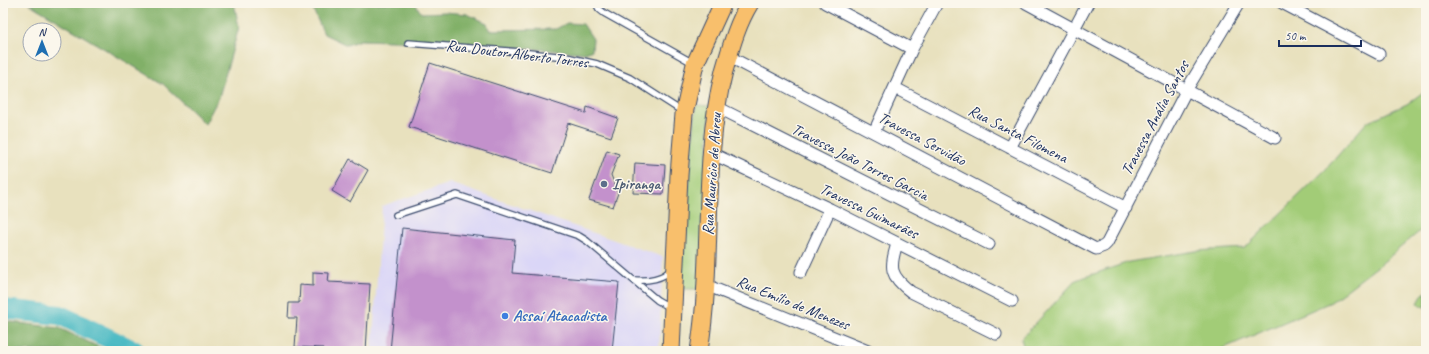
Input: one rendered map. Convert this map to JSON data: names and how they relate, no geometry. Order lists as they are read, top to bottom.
{
  "streets": {
    "main road": ["Rua Maurício de Abreu"],
    "street": [
      "Travessa Anália Santos",
      "Rua Santa Filomena",
      "Travessa Servidão",
      "Travessa João Torres Garcia",
      "Travessa Guimarães",
      "Rua Emílio de Menezes"
    ],
    "lane": ["Rua Doutor Alberto Torres"]
  },
  "crossings": [
    ["Travessa Anália Santos", "Rua Santa Filomena"],
    ["Travessa Anália Santos", "Travessa Servidão"],
    ["Travessa Servidão", "Rua Maurício de Abreu"],
    ["Travessa João Torres Garcia", "Rua Maurício de Abreu"],
    ["Rua Maurício de Abreu", "Travessa Guimarães"],
    ["Rua Maurício de Abreu", "Rua Emílio de Menezes"]
  ],
  "places": ["Ipiranga", "Assaí Atacadista"],
  "scale_bar": "50 m",
  "north": "top"
}
